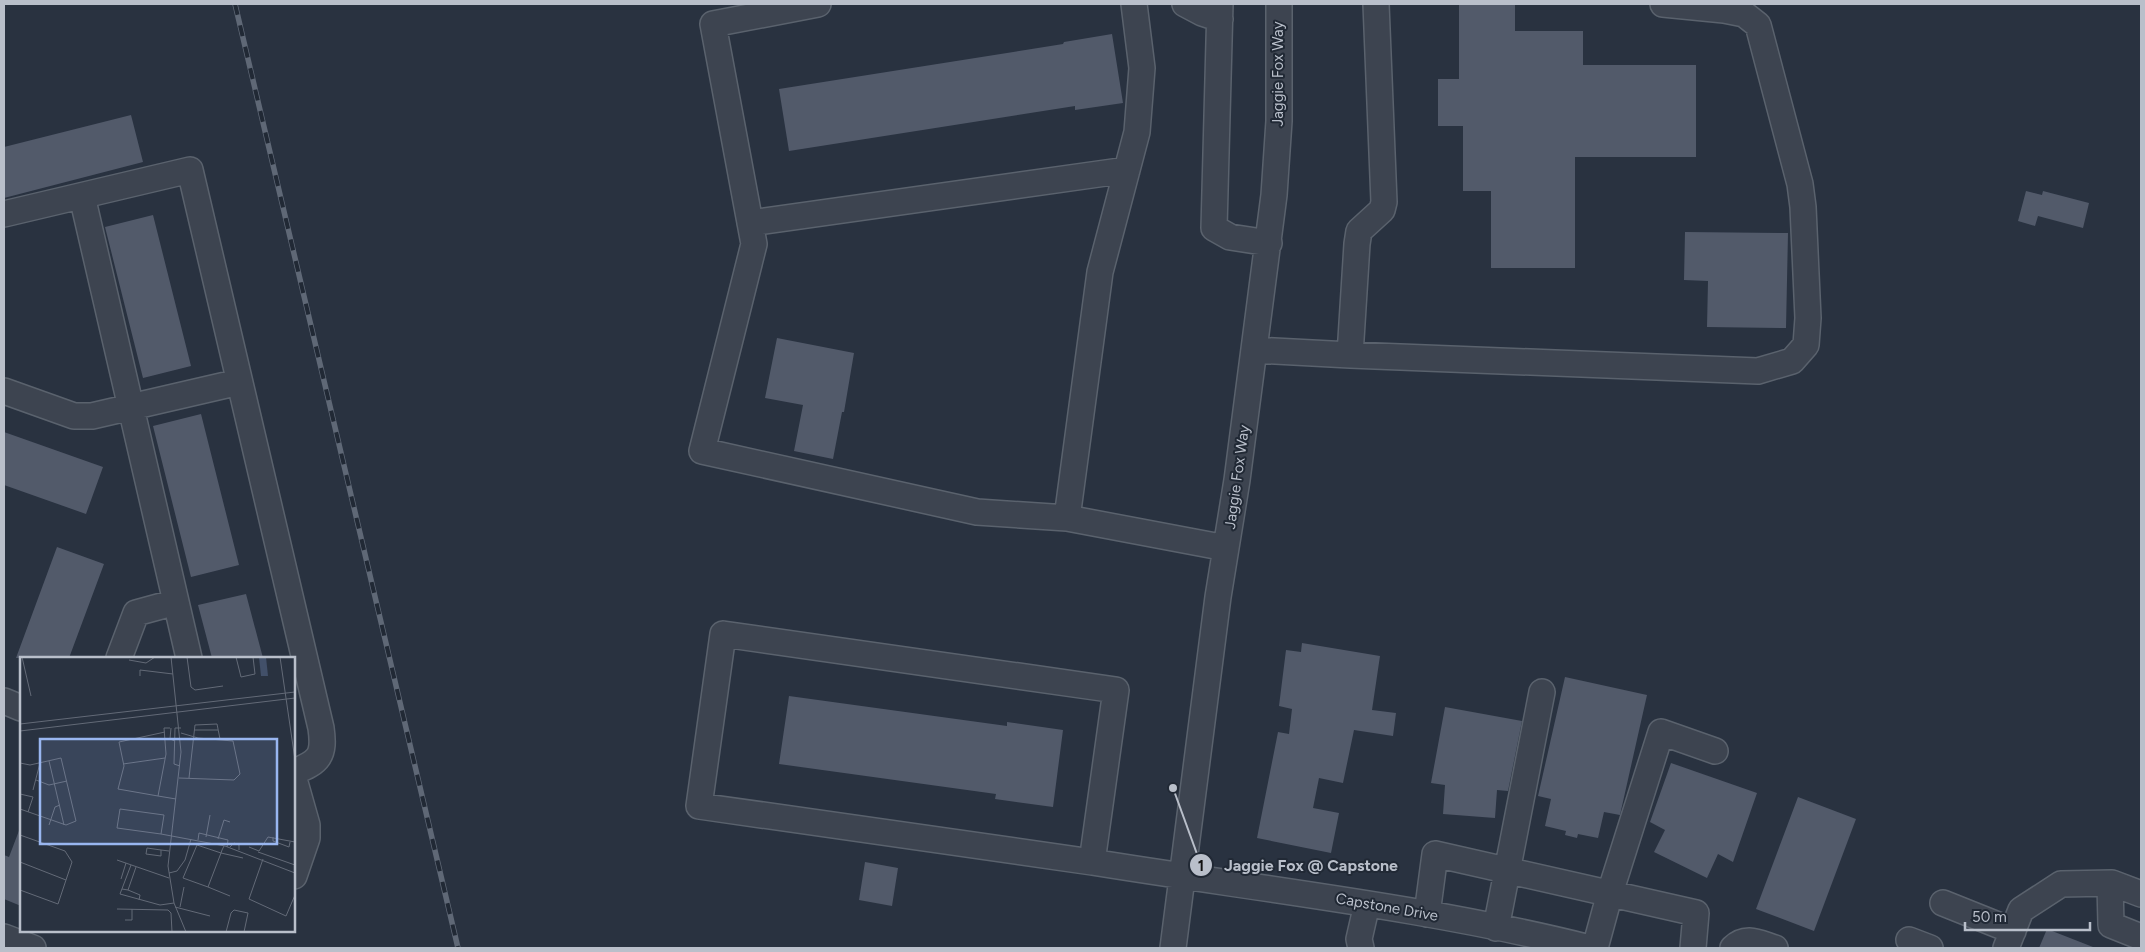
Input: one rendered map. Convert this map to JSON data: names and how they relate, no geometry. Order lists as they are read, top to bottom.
{
  "streets": {
    "street": ["Jaggie Fox Way", "Capstone Drive"]
  },
  "crossings": [
    ["Jaggie Fox Way", "Capstone Drive"]
  ],
  "places": ["Jaggie Fox @ Capstone"],
  "scale_bar": "50 m"
}
